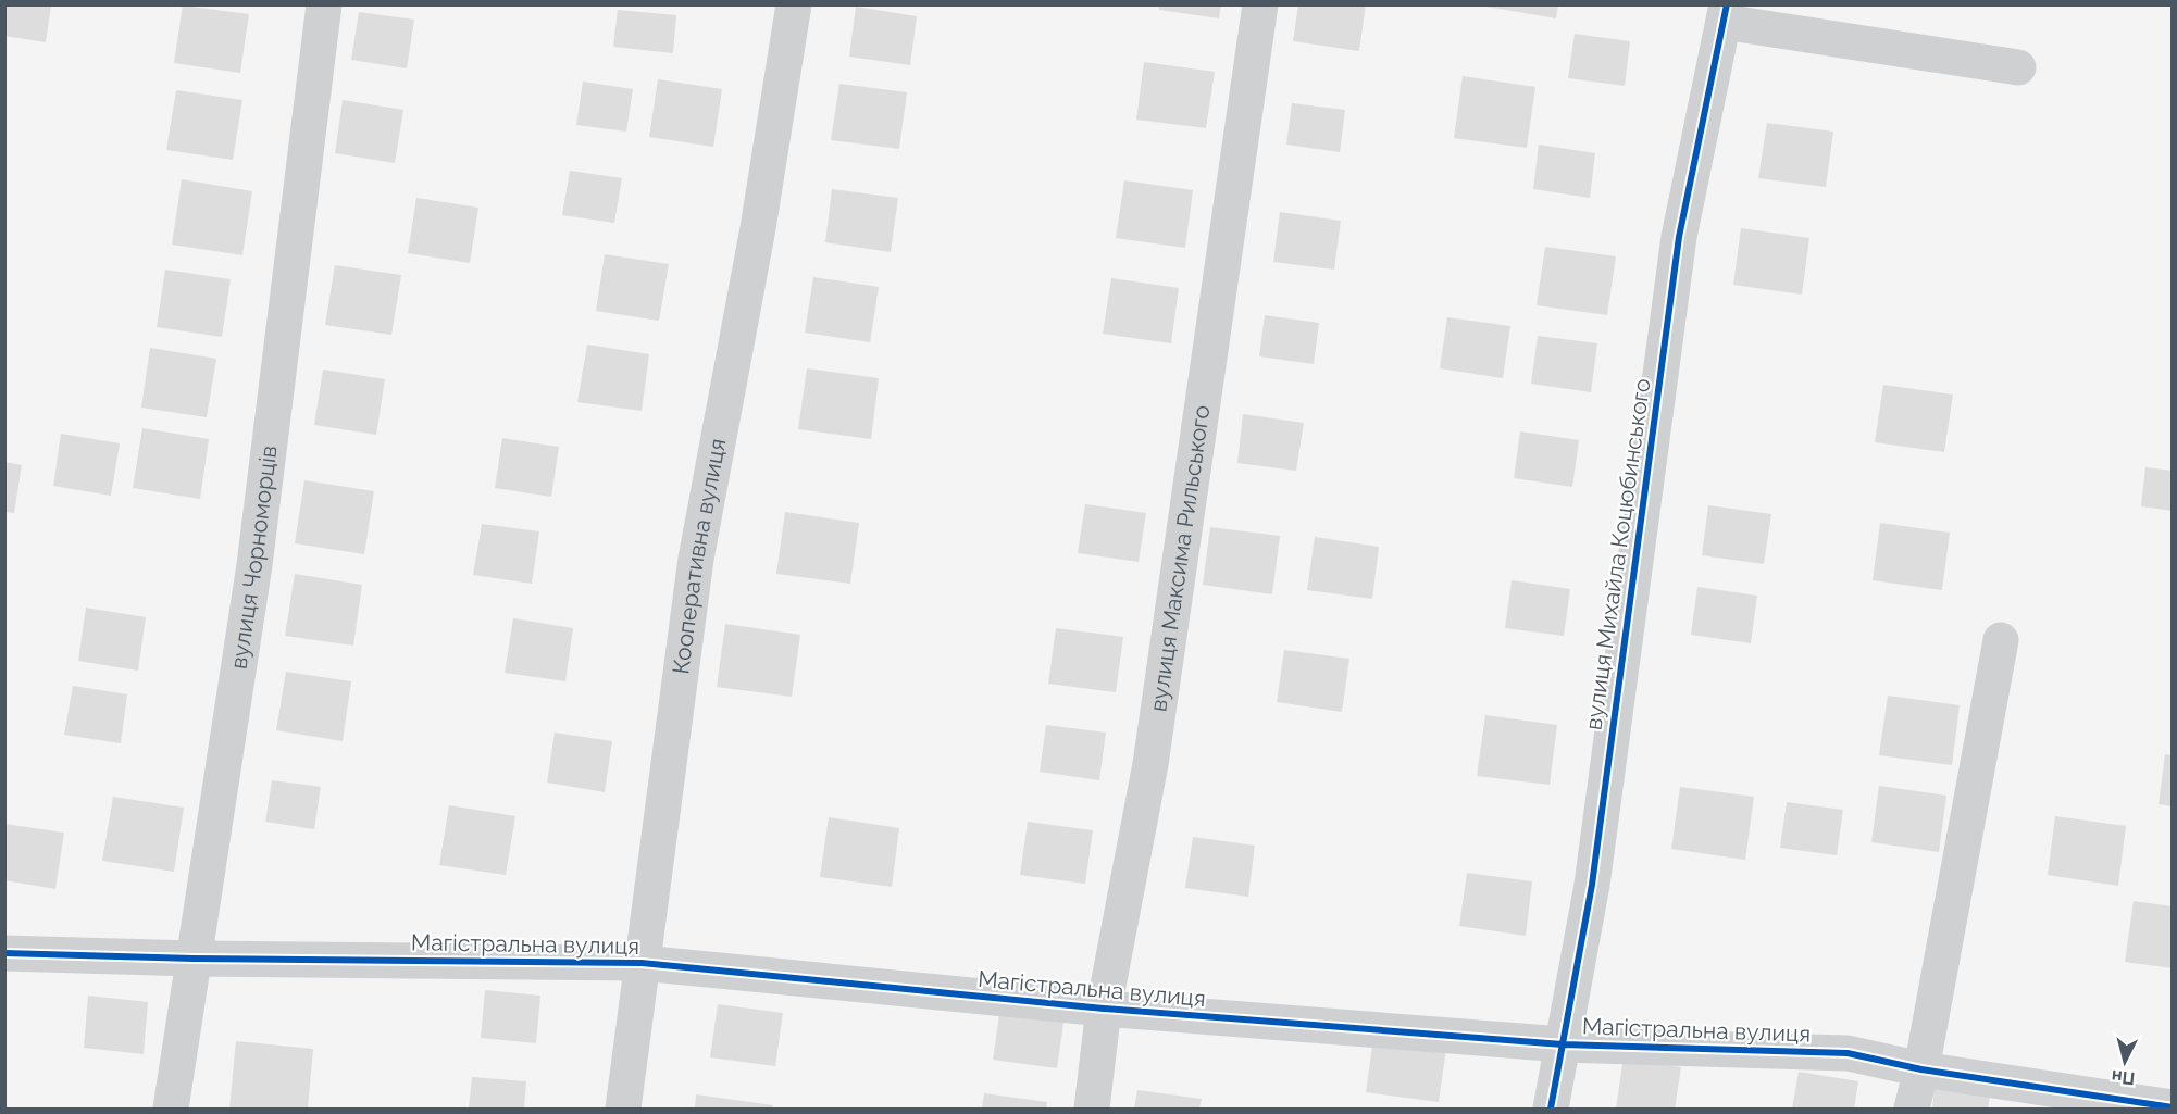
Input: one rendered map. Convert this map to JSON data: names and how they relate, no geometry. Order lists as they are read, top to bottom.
{
  "streets": {
    "street": [
      "вулиця Михайла Коцюбинського",
      "Кооперативна вулиця",
      "вулиця Чорноморців",
      "вулиця Максима Рильського",
      "Магістральна вулиця"
    ]
  },
  "crossings": [
    ["вулиця Михайла Коцюбинського", "Магістральна вулиця"],
    ["Кооперативна вулиця", "Магістральна вулиця"],
    ["вулиця Чорноморців", "Магістральна вулиця"],
    ["вулиця Максима Рильського", "Магістральна вулиця"]
  ],
  "north": "bottom"
}
